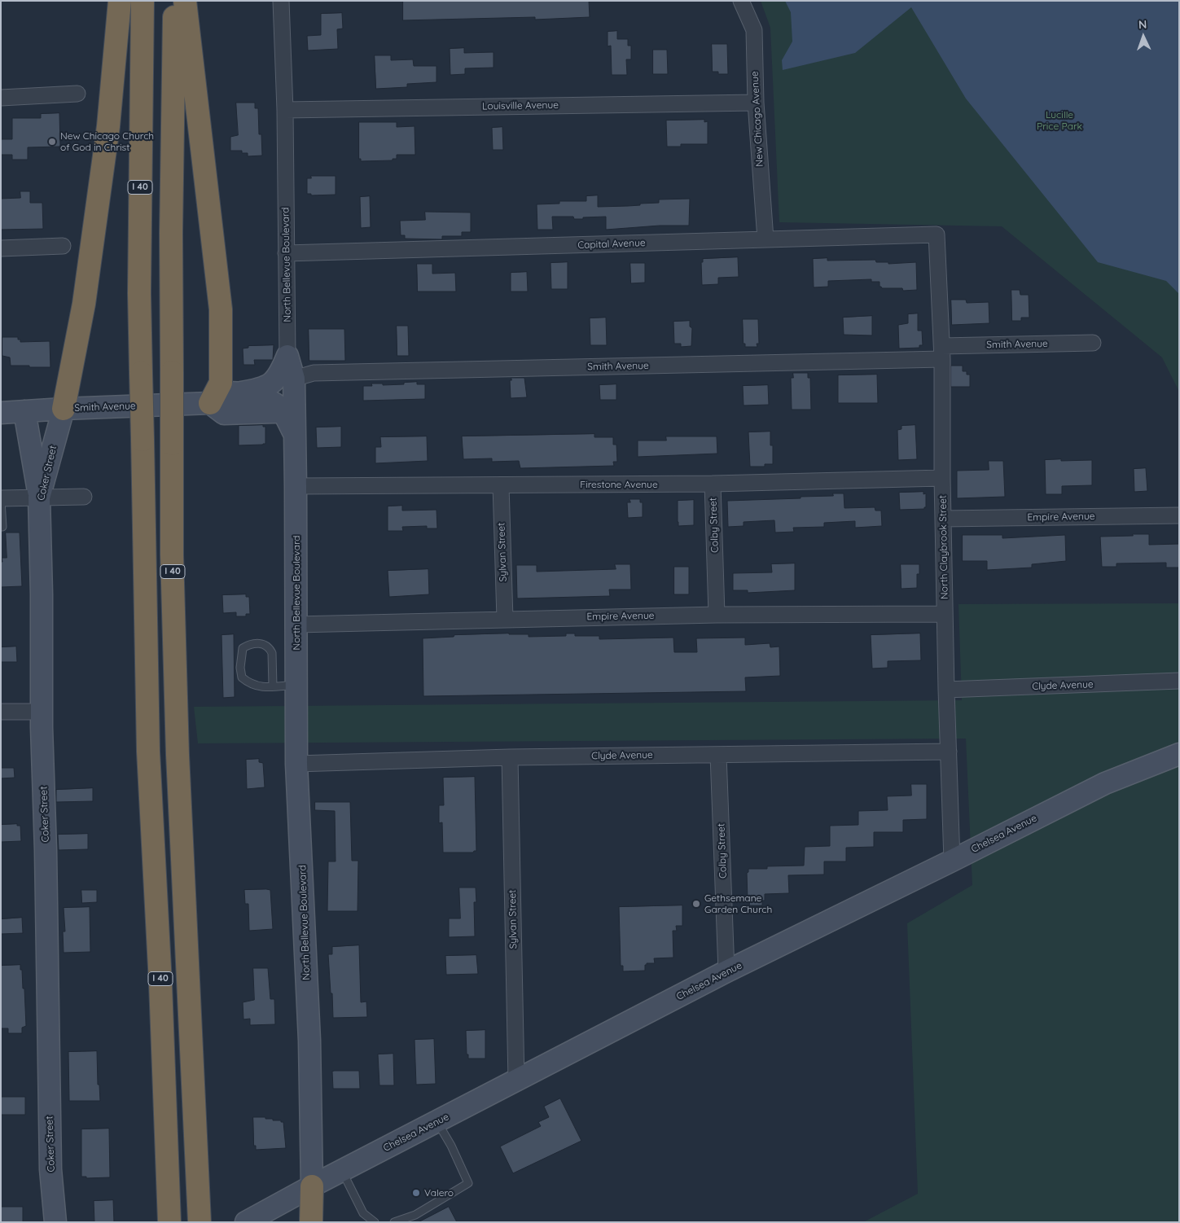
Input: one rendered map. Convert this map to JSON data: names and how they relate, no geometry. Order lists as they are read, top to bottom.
{
  "streets": {
    "highway": ["I 40"],
    "main road": [
      "North Bellevue Boulevard",
      "Smith Avenue",
      "Coker Street",
      "Chelsea Avenue"
    ],
    "street": [
      "Louisville Avenue",
      "New Chicago Avenue",
      "Capital Avenue",
      "Firestone Avenue",
      "Empire Avenue",
      "Colby Street",
      "North Claybrook Street",
      "Sylvan Street",
      "Clyde Avenue"
    ]
  },
  "crossings": [
    ["Louisville Avenue", "New Chicago Avenue"],
    ["Louisville Avenue", "North Bellevue Boulevard"],
    ["New Chicago Avenue", "Capital Avenue"],
    ["Capital Avenue", "North Bellevue Boulevard"],
    ["Capital Avenue", "North Claybrook Street"],
    ["North Bellevue Boulevard", "Smith Avenue"],
    ["North Bellevue Boulevard", "Firestone Avenue"],
    ["North Bellevue Boulevard", "Empire Avenue"],
    ["North Bellevue Boulevard", "Clyde Avenue"],
    ["North Bellevue Boulevard", "Chelsea Avenue"],
    ["Smith Avenue", "Coker Street"],
    ["Smith Avenue", "North Claybrook Street"],
    ["Firestone Avenue", "Colby Street"],
    ["Firestone Avenue", "North Claybrook Street"],
    ["Firestone Avenue", "Sylvan Street"],
    ["Empire Avenue", "Colby Street"],
    ["Empire Avenue", "North Claybrook Street"],
    ["Empire Avenue", "Sylvan Street"],
    ["Colby Street", "Clyde Avenue"],
    ["Colby Street", "Chelsea Avenue"],
    ["North Claybrook Street", "Clyde Avenue"],
    ["North Claybrook Street", "Chelsea Avenue"],
    ["Sylvan Street", "Clyde Avenue"],
    ["Sylvan Street", "Chelsea Avenue"]
  ],
  "parks": ["Lucille Price Park"],
  "places": ["New Chicago Church of God in Christ", "Gethsemane Garden Church", "Valero"],
  "north": "top"
}
